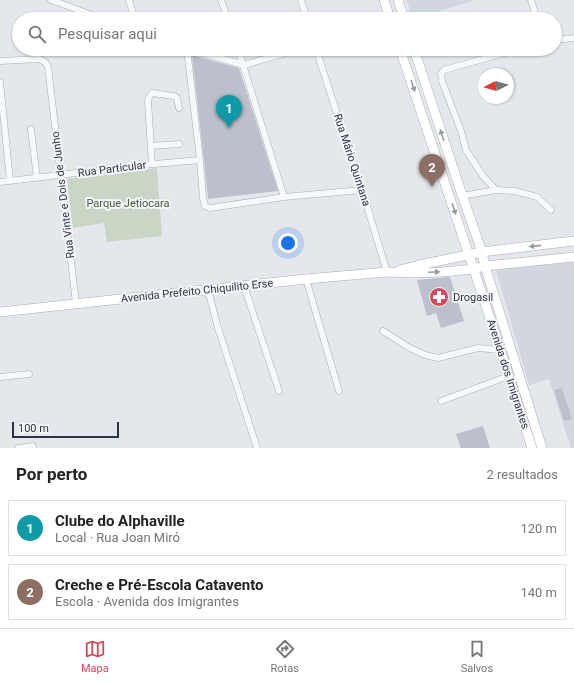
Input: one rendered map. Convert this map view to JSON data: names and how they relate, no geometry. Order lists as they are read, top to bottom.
{
  "streets": {
    "main road": ["Avenida Prefeito Chiquilito Erse", "Avenida dos Imigrantes"],
    "street": ["Rua Mário Quintana", "Rua Particular", "Rua Vinte e Dois de Junho"]
  },
  "crossings": [
    ["Rua Mário Quintana", "Avenida Prefeito Chiquilito Erse"],
    ["Rua Particular", "Rua Vinte e Dois de Junho"],
    ["Rua Vinte e Dois de Junho", "Avenida Prefeito Chiquilito Erse"],
    ["Avenida Prefeito Chiquilito Erse", "Avenida dos Imigrantes"]
  ],
  "parks": ["Parque Jetiocara"],
  "places": {
    "pharmacy": ["Drogasil"]
  },
  "scale_bar": "100 m",
  "north": "left",
  "page": {
    "search": "Pesquisar aqui",
    "pins": ["1", "2"],
    "scale": "100 m",
    "heading": ["Por perto", "2 resultados"],
    "list": [
      {
        "mark": "1",
        "name": "Clube do Alphaville",
        "note": "Local · Rua Joan Miró",
        "value": "120 m"
      },
      {
        "mark": "2",
        "name": "Creche e Pré-Escola Catavento",
        "note": "Escola · Avenida dos Imigrantes",
        "value": "140 m"
      }
    ],
    "nav": ["Mapa", "Rotas", "Salvos"]
  }
}
